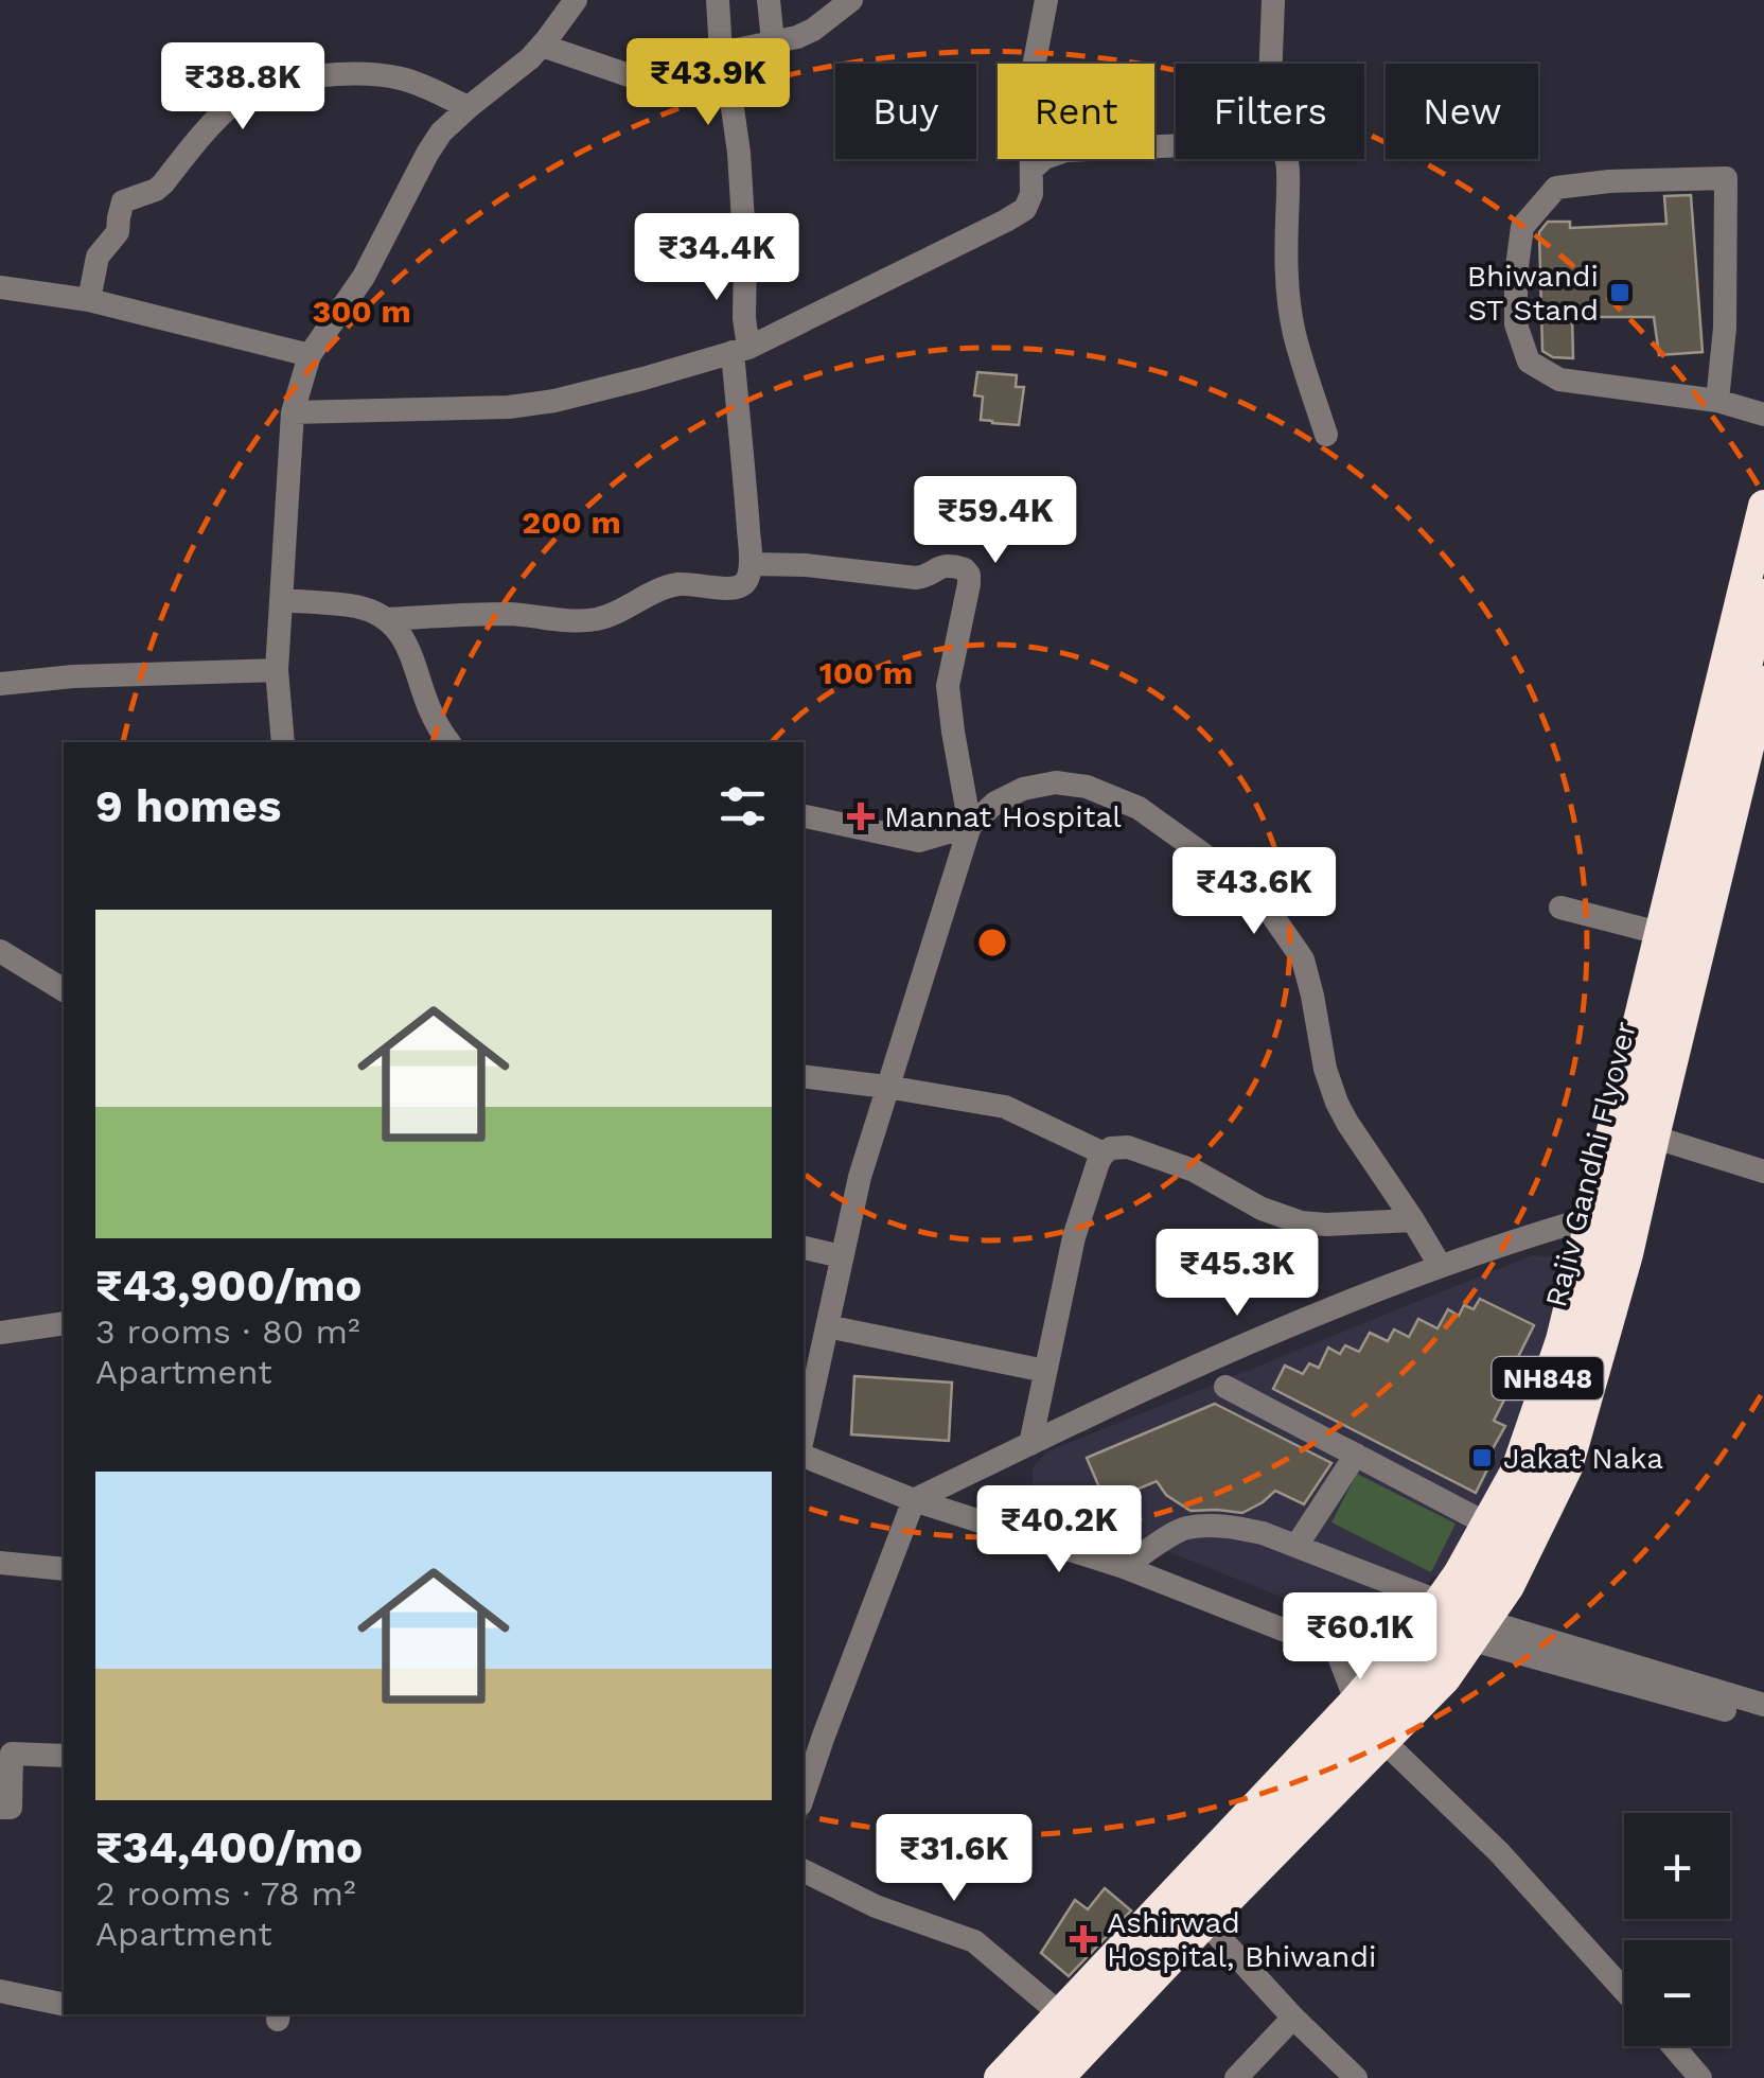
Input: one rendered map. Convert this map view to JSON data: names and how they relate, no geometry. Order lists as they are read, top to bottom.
{
  "streets": {
    "highway": ["Rajiv Gandhi Flyover", "NH848"]
  },
  "places": {
    "transit": ["Bhiwandi ST Stand", "Jakat Naka"],
    "health": ["Mannat Hospital", "Ashirwad Hospital, Bhiwandi"]
  },
  "page": {
    "price": [
      "₹43.9K",
      "₹38.8K",
      "₹34.4K",
      "₹59.4K",
      "₹43.6K",
      "₹45.3K",
      "₹40.2K",
      "₹60.1K",
      "₹31.6K"
    ],
    "chip": [
      "Buy",
      "Rent",
      "Filters",
      "New"
    ],
    "heading": "9 homes",
    "list": [
      {
        "name": "₹43,900/mo",
        "note": "3 rooms · 80 m² · Apartment"
      },
      {
        "name": "₹34,400/mo",
        "note": "2 rooms · 78 m² · Apartment"
      }
    ],
    "map_buttons": ["+", "−"]
  },
  "rings": ["300 m", "200 m", "100 m"]
}
